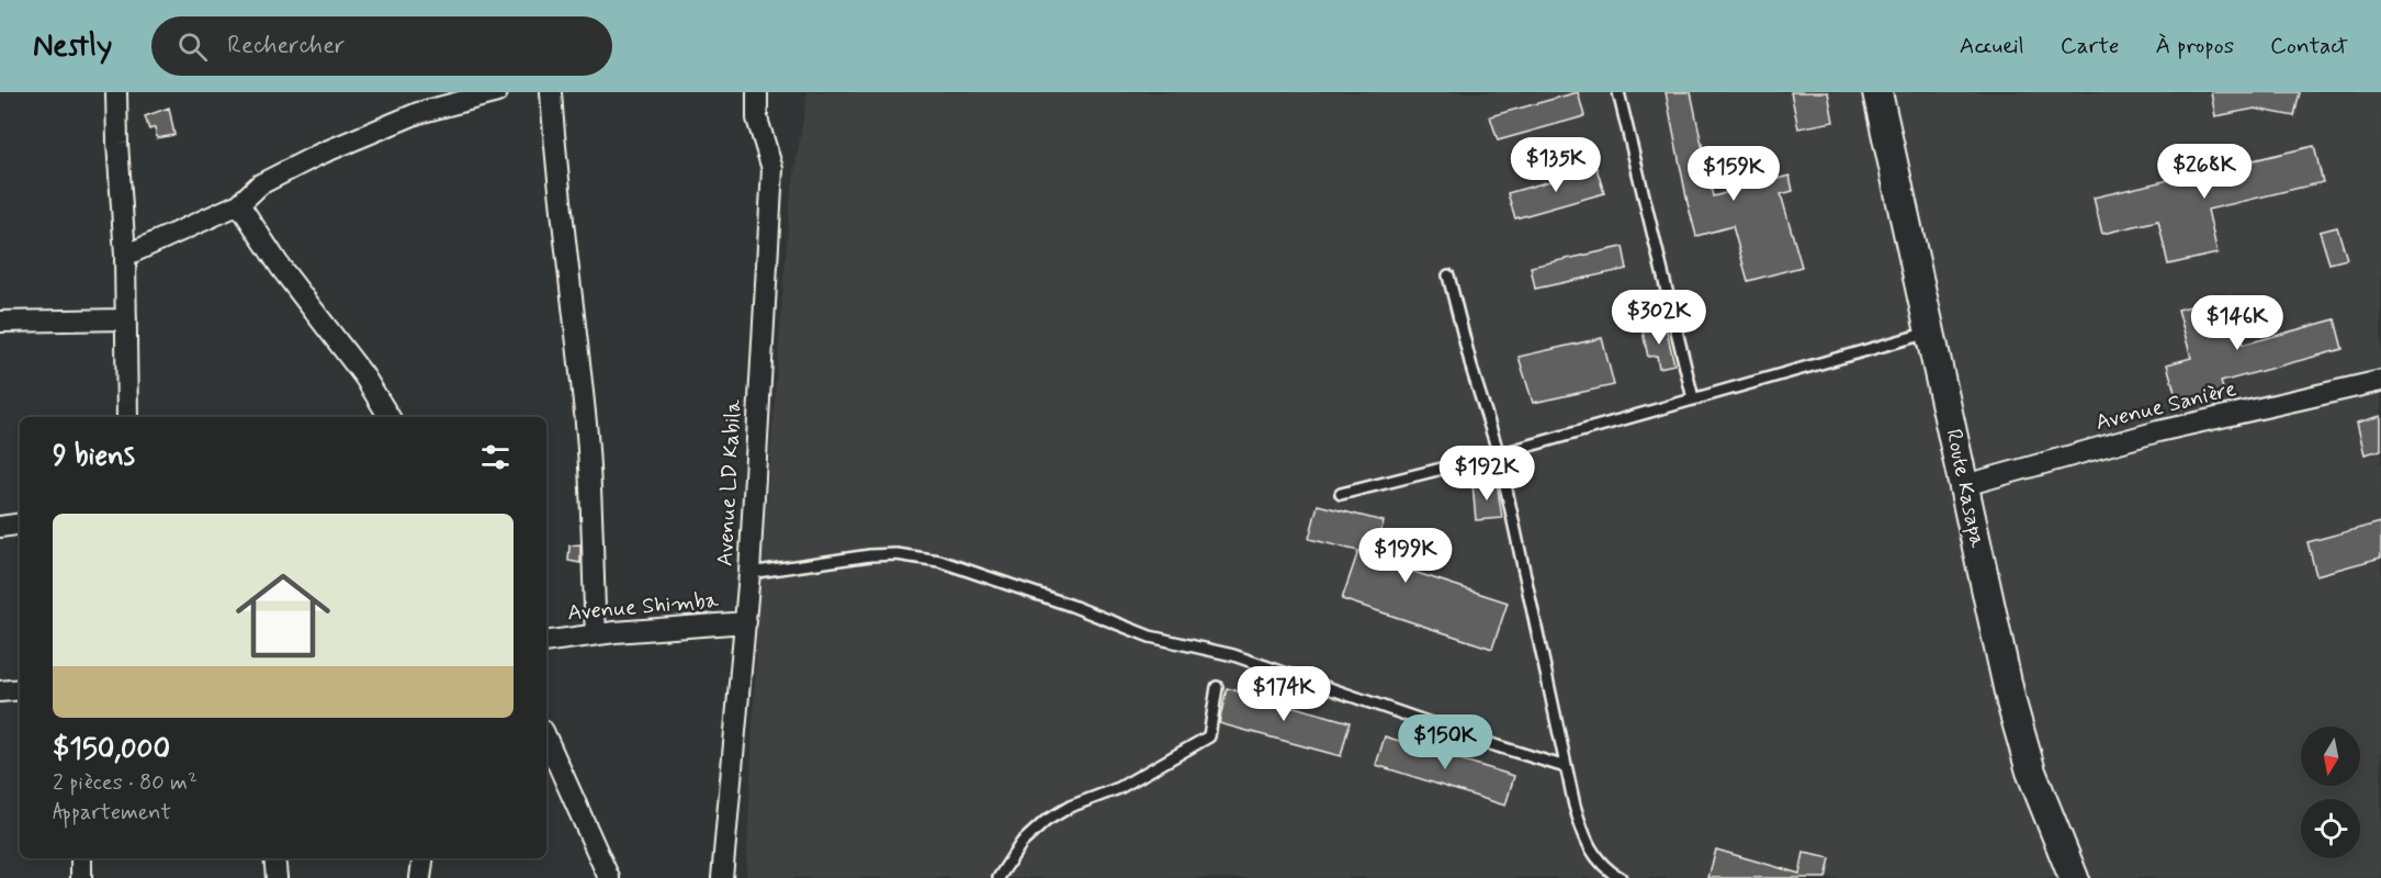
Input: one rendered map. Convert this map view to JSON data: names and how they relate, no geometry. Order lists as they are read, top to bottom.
{
  "streets": {
    "main road": ["Route Kasapa"],
    "street": ["Avenue Sanière", "Avenue LD Kabila", "Avenue Shimba"]
  },
  "crossings": [
    ["Avenue Sanière", "Route Kasapa"],
    ["Avenue LD Kabila", "Avenue Shimba"]
  ],
  "north": "bottom",
  "page": {
    "header": "Nestly",
    "search": "Rechercher",
    "nav": [
      "Accueil",
      "Carte",
      "À propos",
      "Contact"
    ],
    "price": [
      "$135K",
      "$268K",
      "$159K",
      "$302K",
      "$146K",
      "$192K",
      "$199K",
      "$174K",
      "$150K"
    ],
    "heading": "9 biens",
    "list": [
      {
        "name": "$150,000",
        "note": "2 pièces · 80 m² · Appartement"
      }
    ]
  }
}
